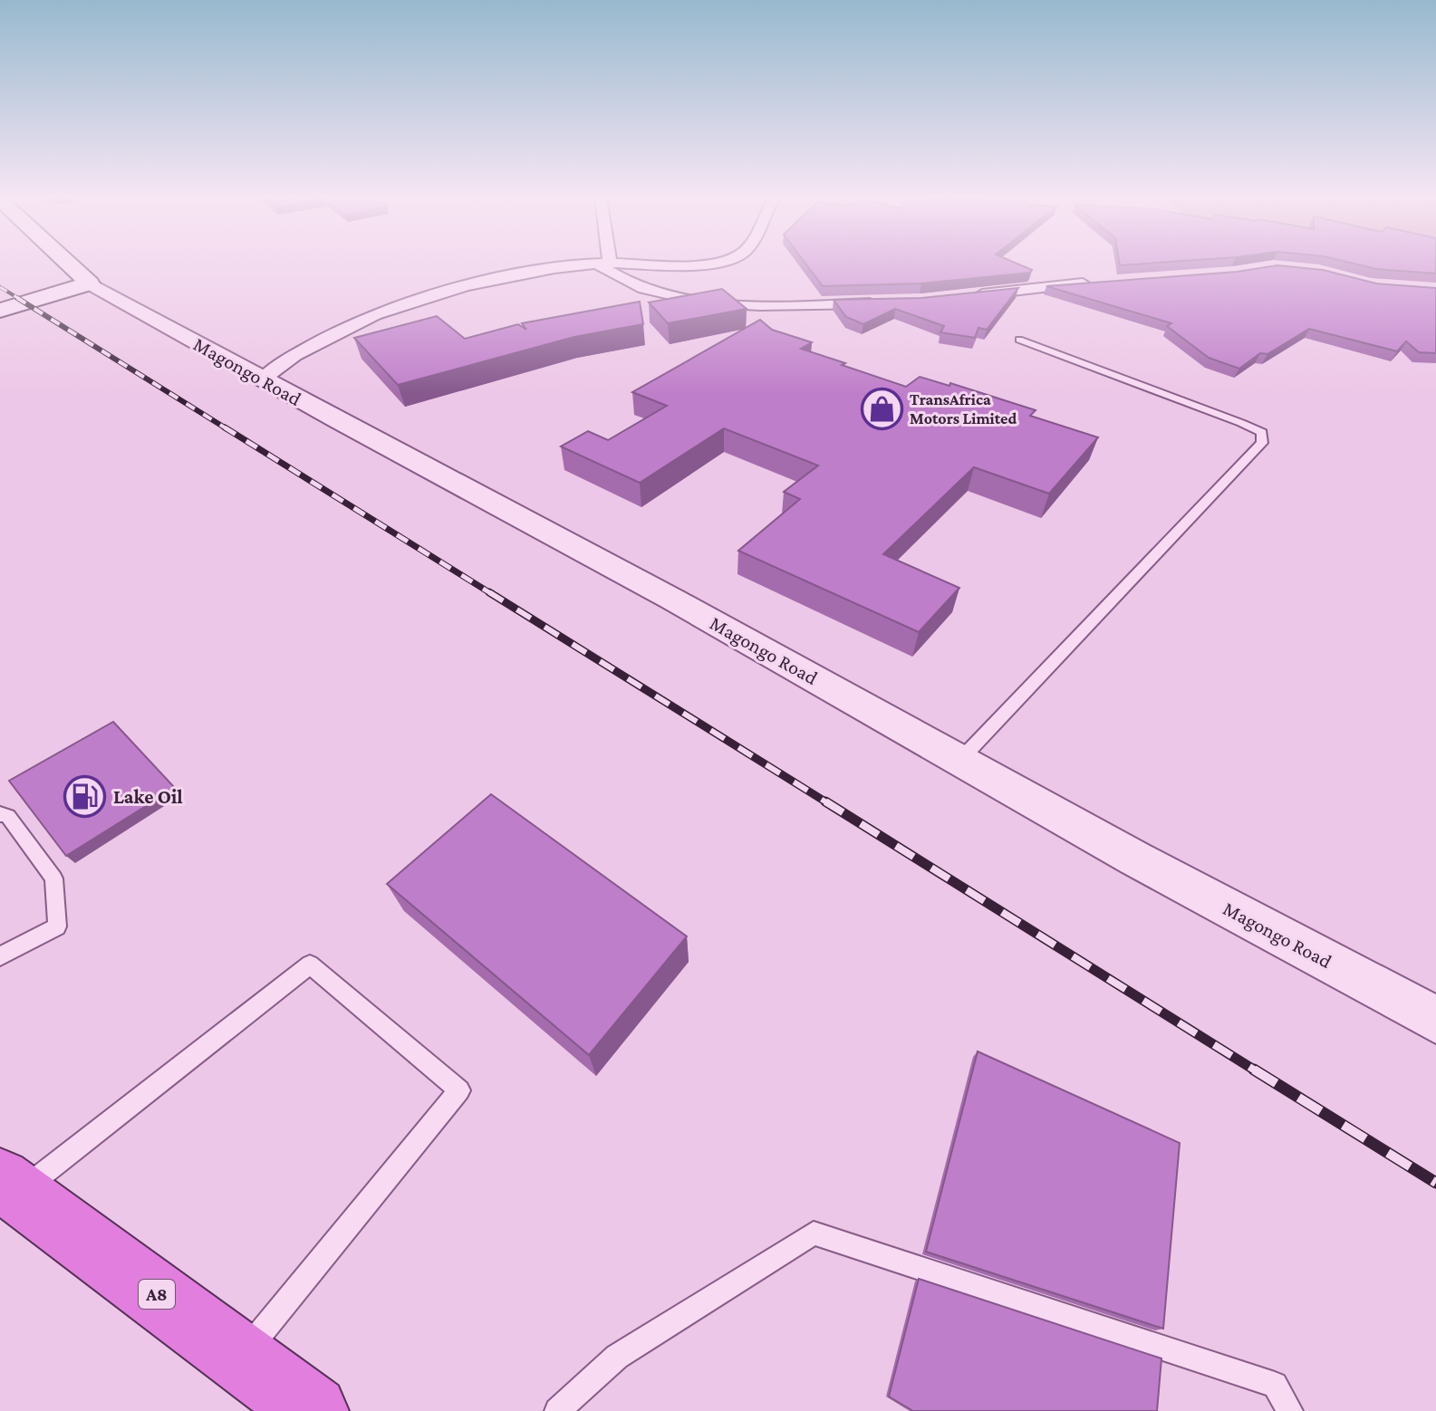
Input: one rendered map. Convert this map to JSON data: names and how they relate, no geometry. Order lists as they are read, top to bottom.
{
  "streets": {
    "highway": ["A8"],
    "main road": ["Magongo Road"]
  },
  "places": {
    "shop": ["TransAfrica Motors Limited"],
    "fuel station": ["Lake Oil"]
  }
}
